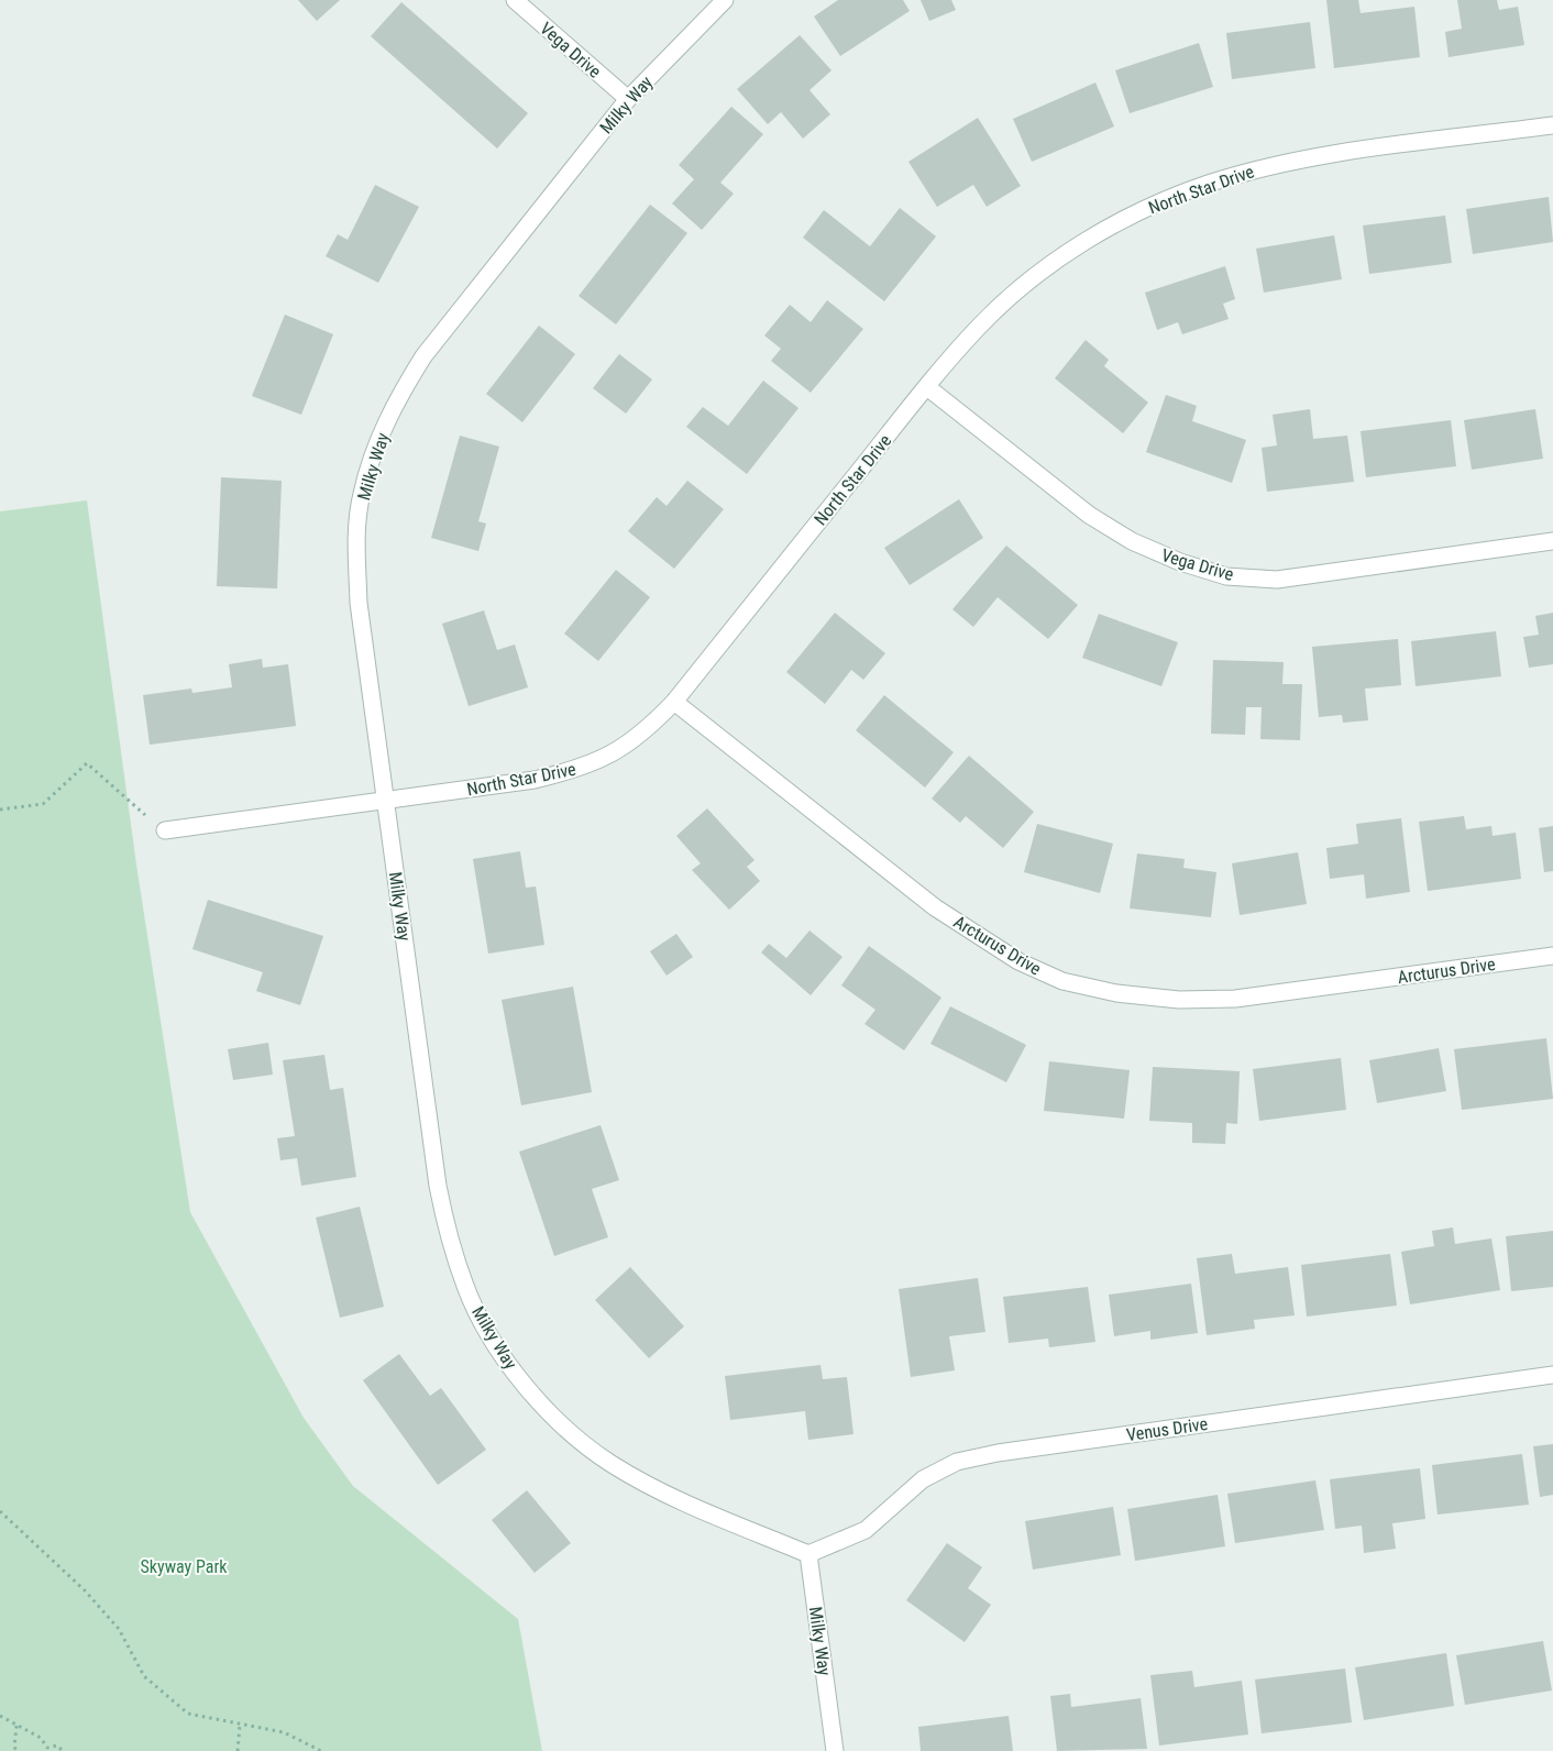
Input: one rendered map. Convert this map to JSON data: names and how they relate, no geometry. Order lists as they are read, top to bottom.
{
  "streets": {
    "street": [
      "Vega Drive",
      "Milky Way",
      "North Star Drive",
      "Arcturus Drive",
      "Venus Drive"
    ]
  },
  "crossings": [
    ["Vega Drive", "Milky Way"],
    ["Vega Drive", "North Star Drive"],
    ["Milky Way", "North Star Drive"],
    ["Milky Way", "Venus Drive"],
    ["North Star Drive", "Arcturus Drive"]
  ],
  "parks": ["Skyway Park"]
}
